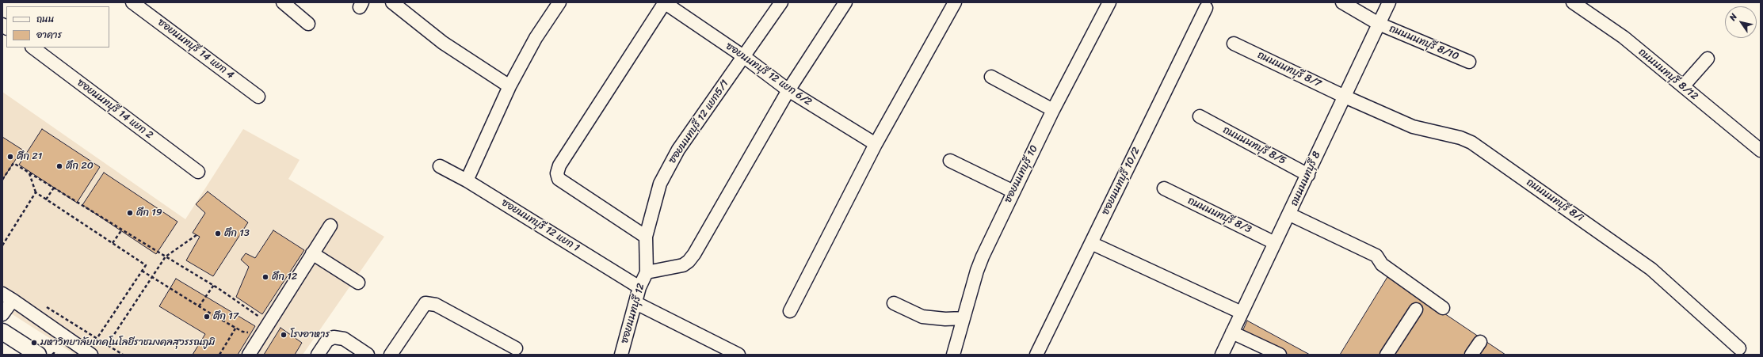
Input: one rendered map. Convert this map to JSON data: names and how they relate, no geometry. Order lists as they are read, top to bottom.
{
  "streets": {
    "street": [
      "ถนนนนทบุรี 8/10",
      "ซอยนนทบุรี 14 แยก 4",
      "ถนนนนทบุรี 8/7",
      "ซอยนนทบุรี 12 แยก 6/2",
      "ถนนนนทบุรี 8/12",
      "ซอยนนทบุรี 14 แยก 2",
      "ซอยนนทบุรี 12 แยก5/1",
      "ถนนนนทบุรี 8/5",
      "ซอยนนทบุรี 10",
      "ถนนนนทบุรี 8",
      "ซอยนนทบุรี 10/2",
      "ถนนนนทบุรี 8/i",
      "ถนนนนทบุรี 8/3",
      "ซอยนนทบุรี 12 แยก 1",
      "ซอยนนทบุรี 12"
    ]
  },
  "crossings": [
    ["ถนนนนทบุรี 8/10", "ถนนนนทบุรี 8"],
    ["ถนนนนทบุรี 8/7", "ถนนนนทบุรี 8"],
    ["ถนนนนทบุรี 8/7", "ถนนนนทบุรี 8/i"],
    ["ซอยนนทบุรี 12 แยก 6/2", "ซอยนนทบุรี 12 แยก5/1"],
    ["ซอยนนทบุรี 12 แยก5/1", "ซอยนนทบุรี 12"],
    ["ถนนนนทบุรี 8/5", "ถนนนนทบุรี 8"],
    ["ถนนนนทบุรี 8", "ถนนนนทบุรี 8/i"],
    ["ถนนนนทบุรี 8", "ถนนนนทบุรี 8/3"],
    ["ซอยนนทบุรี 12 แยก 1", "ซอยนนทบุรี 12"]
  ],
  "places": [
    "ตึก 21",
    "ตึก 20",
    "ตึก 19",
    "ตึก 13",
    "ตึก 12",
    "ตึก 17",
    "โรงอาหาร",
    "มหาวิทยาลัยเทคโนโลยีราชมงคลสุวรรณภูมิ"
  ],
  "legend": ["ถนน", "อาคาร"],
  "north": "top left"
}
